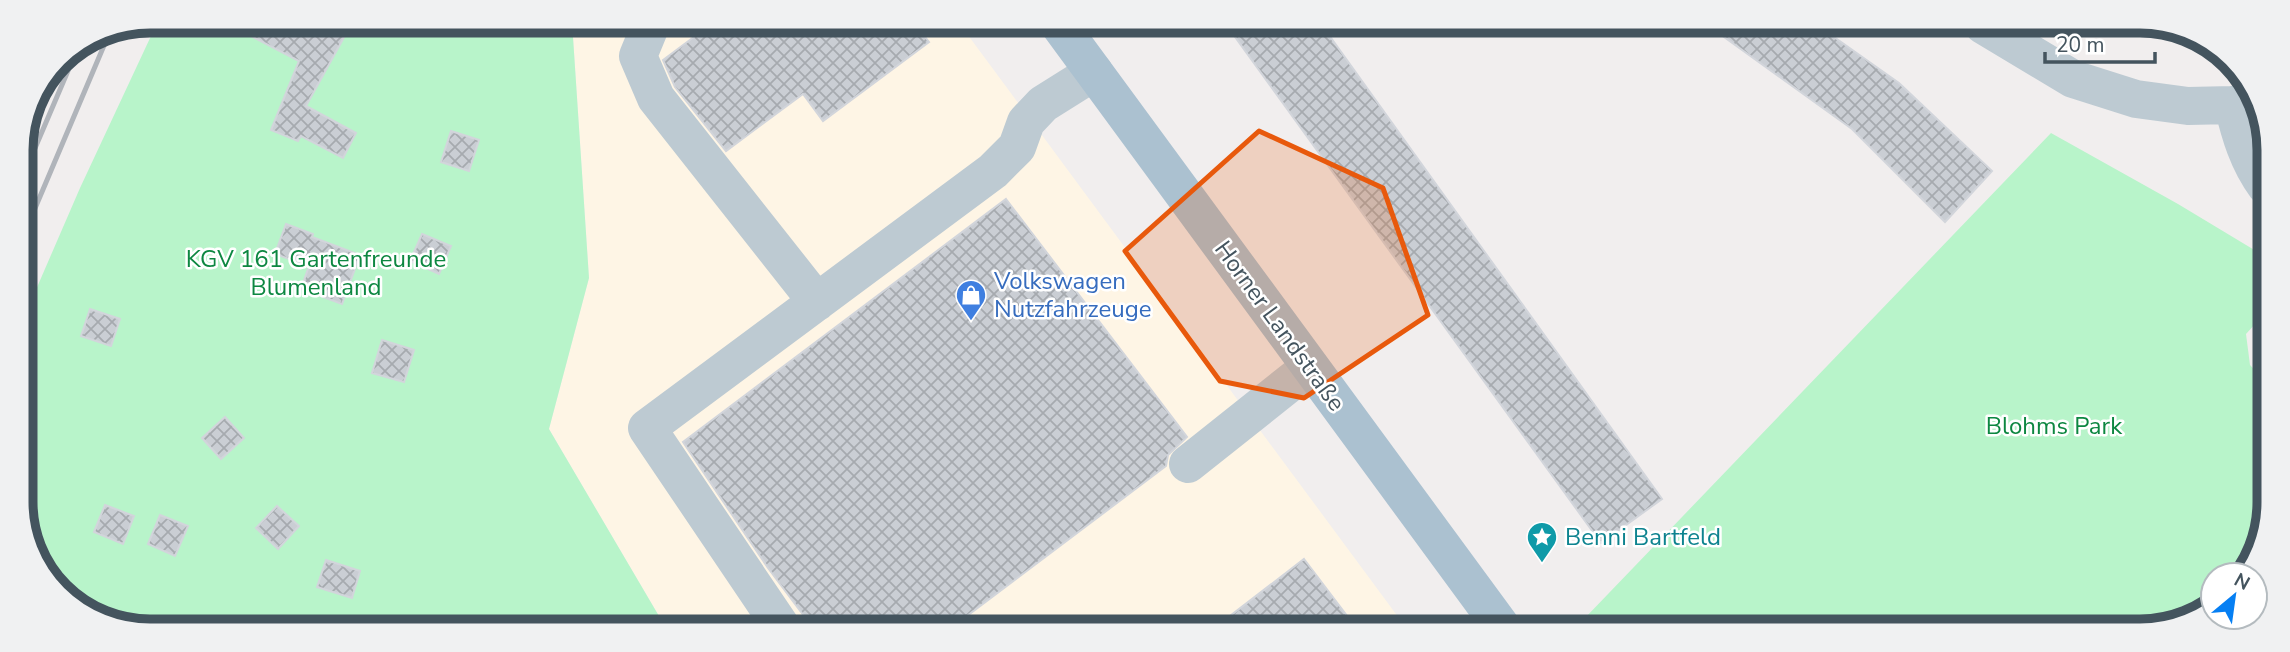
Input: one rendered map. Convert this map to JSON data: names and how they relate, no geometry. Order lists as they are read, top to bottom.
{
  "streets": {
    "main road": ["Horner Landstraße"]
  },
  "parks": ["KGV 161 Gartenfreunde Blumenland", "Blohms Park"],
  "places": {
    "shop": ["Volkswagen Nutzfahrzeuge"],
    "place": ["Benni Bartfeld"]
  },
  "scale_bar": "20 m",
  "north": "top right"
}
